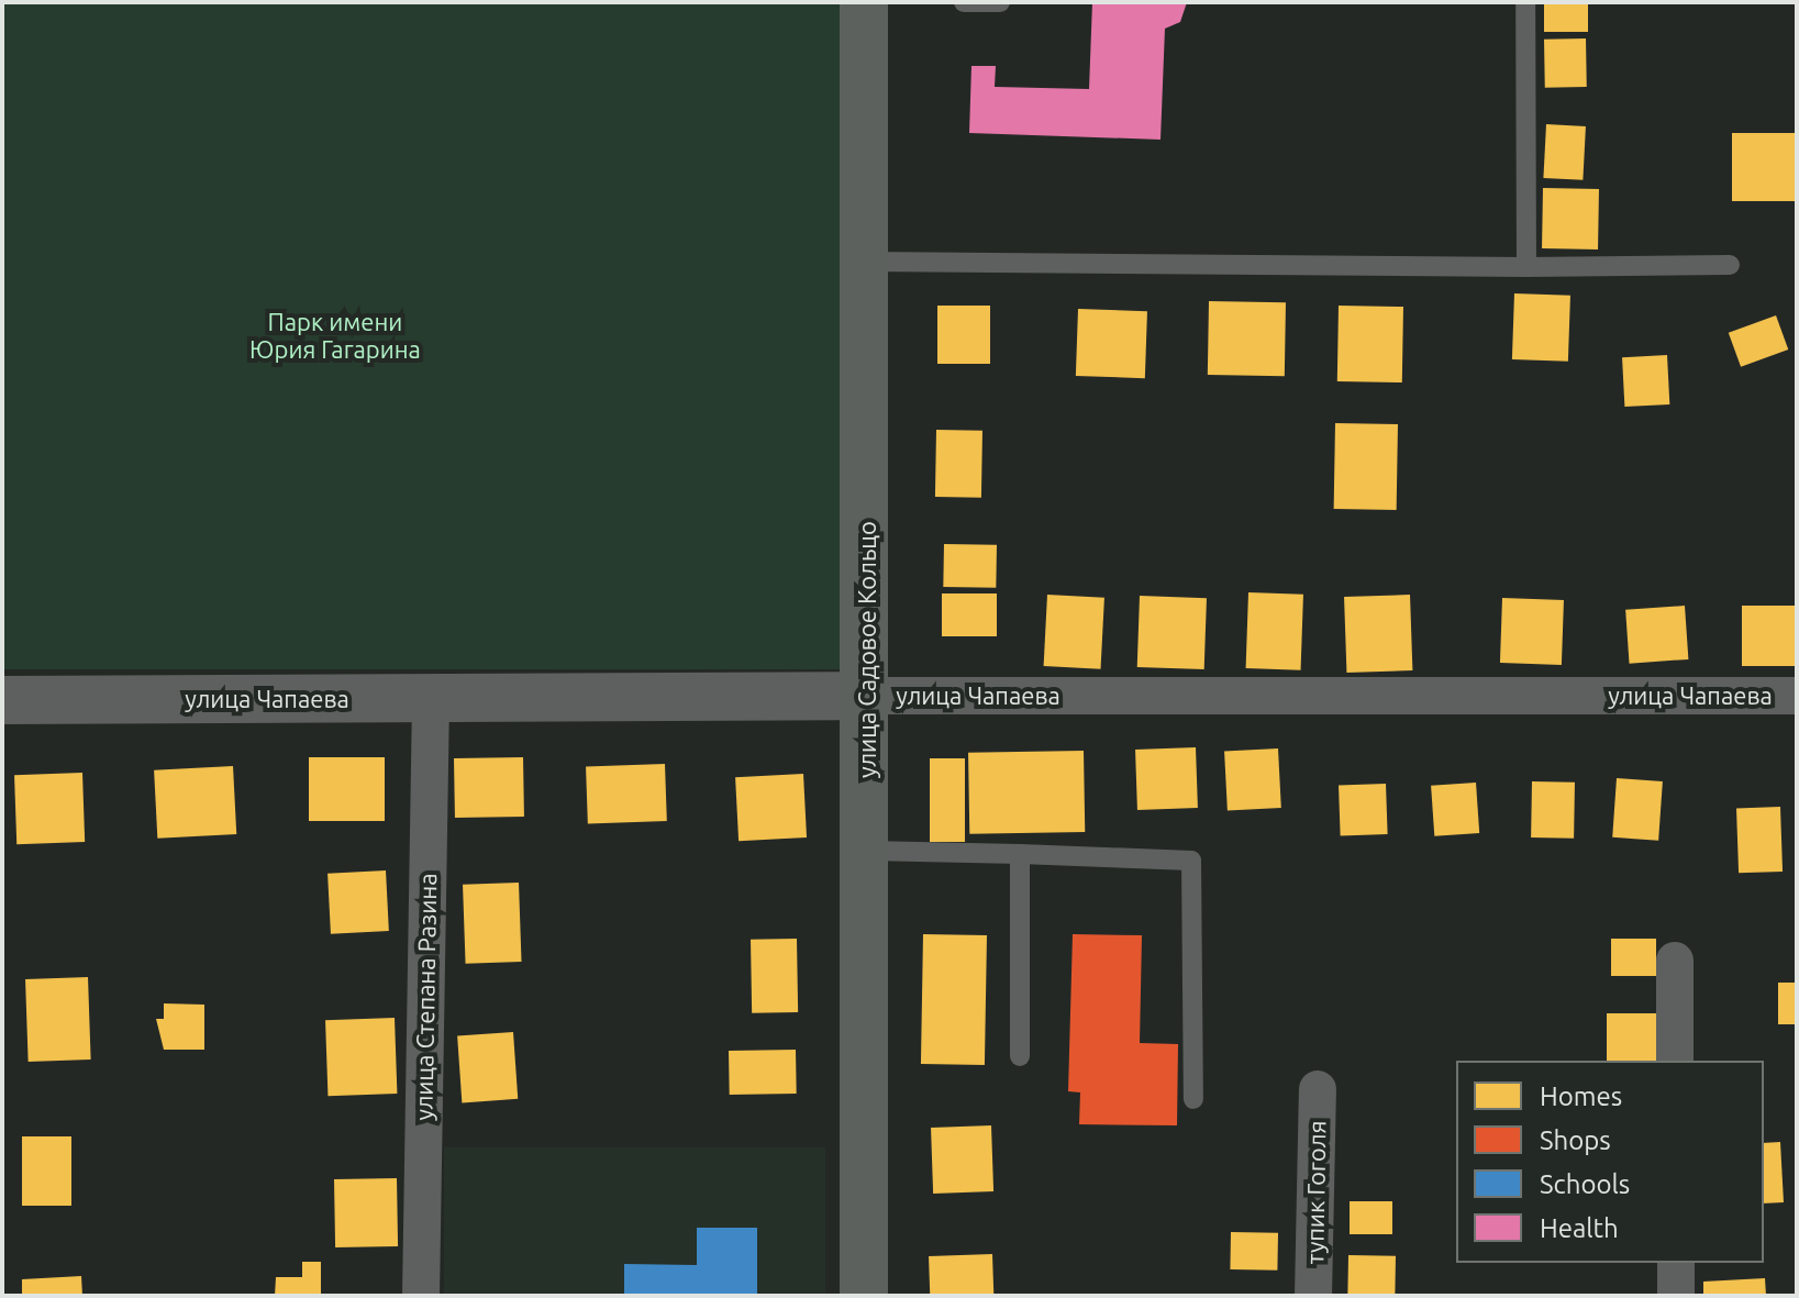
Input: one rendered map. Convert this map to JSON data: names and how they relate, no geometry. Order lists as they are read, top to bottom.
{
  "streets": {
    "main road": ["улица Садовое Кольцо"],
    "street": ["улица Чапаева", "улица Степана Разина", "тупик Гоголя"]
  },
  "crossings": [
    ["улица Садовое Кольцо", "улица Чапаева"],
    ["улица Чапаева", "улица Степана Разина"]
  ],
  "parks": ["Парк имени Юрия Гагарина"],
  "legend": [
    "Homes",
    "Shops",
    "Schools",
    "Health"
  ]
}
